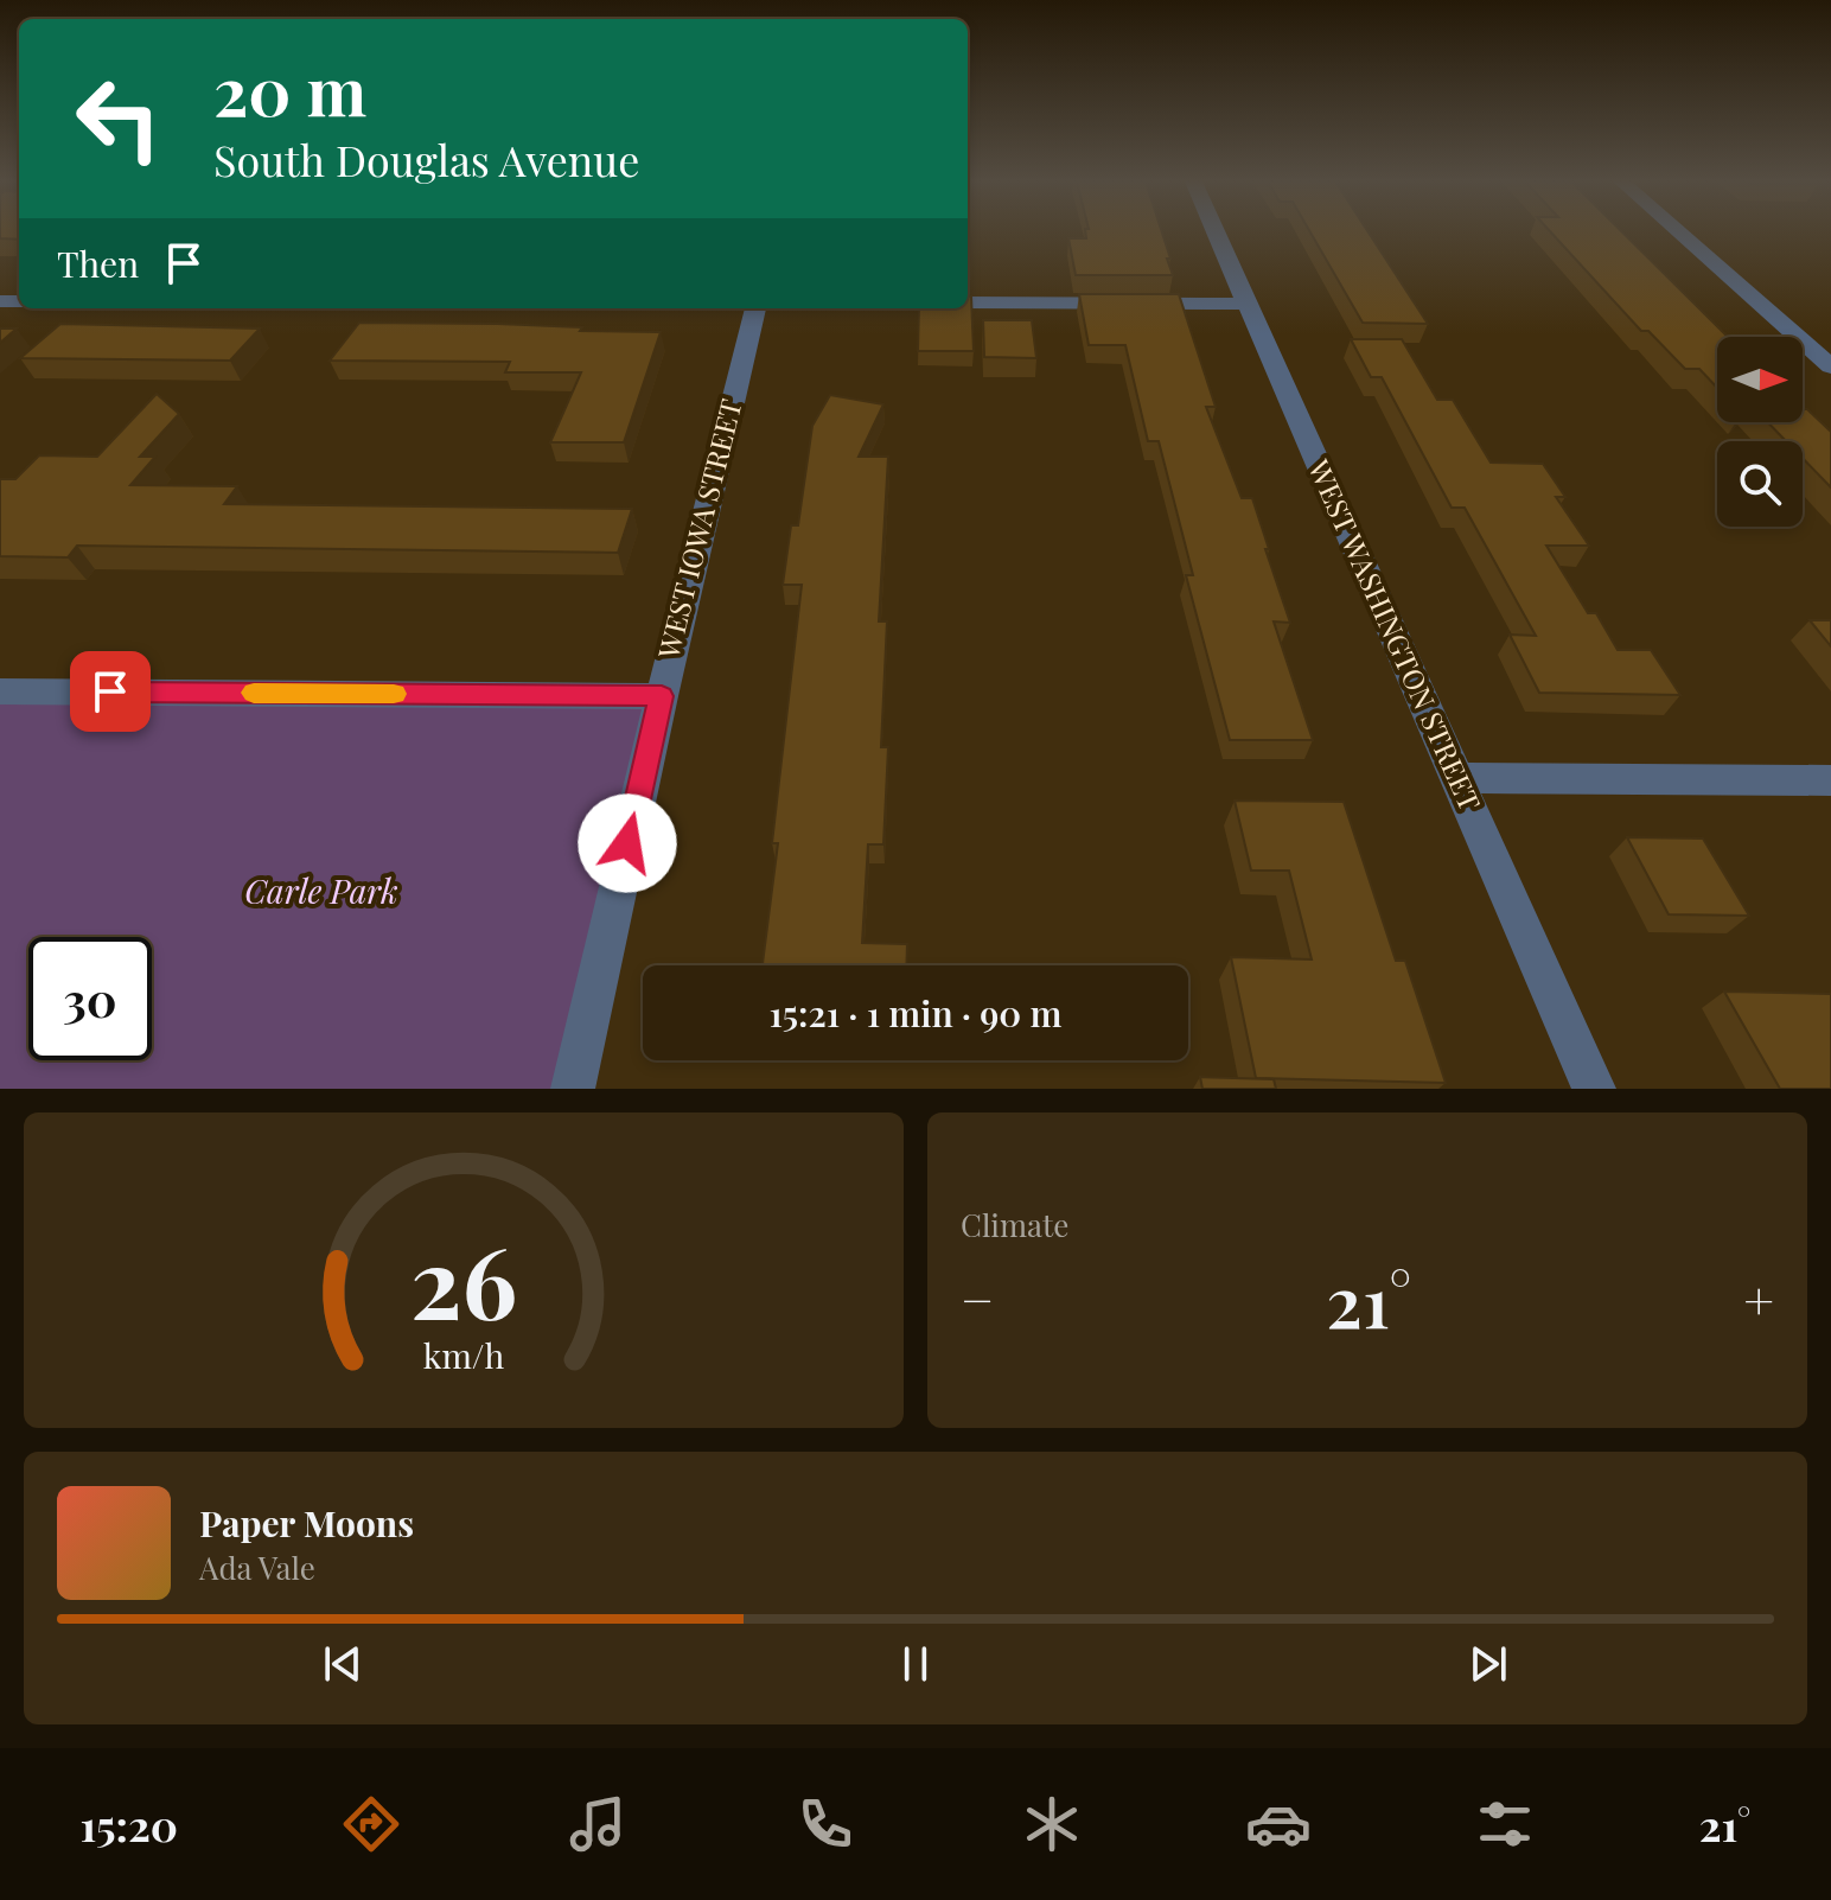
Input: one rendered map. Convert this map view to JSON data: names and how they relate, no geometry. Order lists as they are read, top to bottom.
{
  "streets": {
    "street": ["WEST IOWA STREET", "WEST WASHINGTON STREET"]
  },
  "parks": ["Carle Park"],
  "north": "right",
  "page": {
    "turn": ["20 m", "South Douglas Avenue"],
    "then": "Then",
    "limit": "30",
    "trip": "15:21 · 1 min · 90 m",
    "tile": "Climate",
    "heat": ["−", "21°", "+"],
    "song": ["Paper Moons", "Ada Vale"],
    "tabs": ["15:20", "21°"],
    "gauge": ["26", "km/h"]
  }
}
